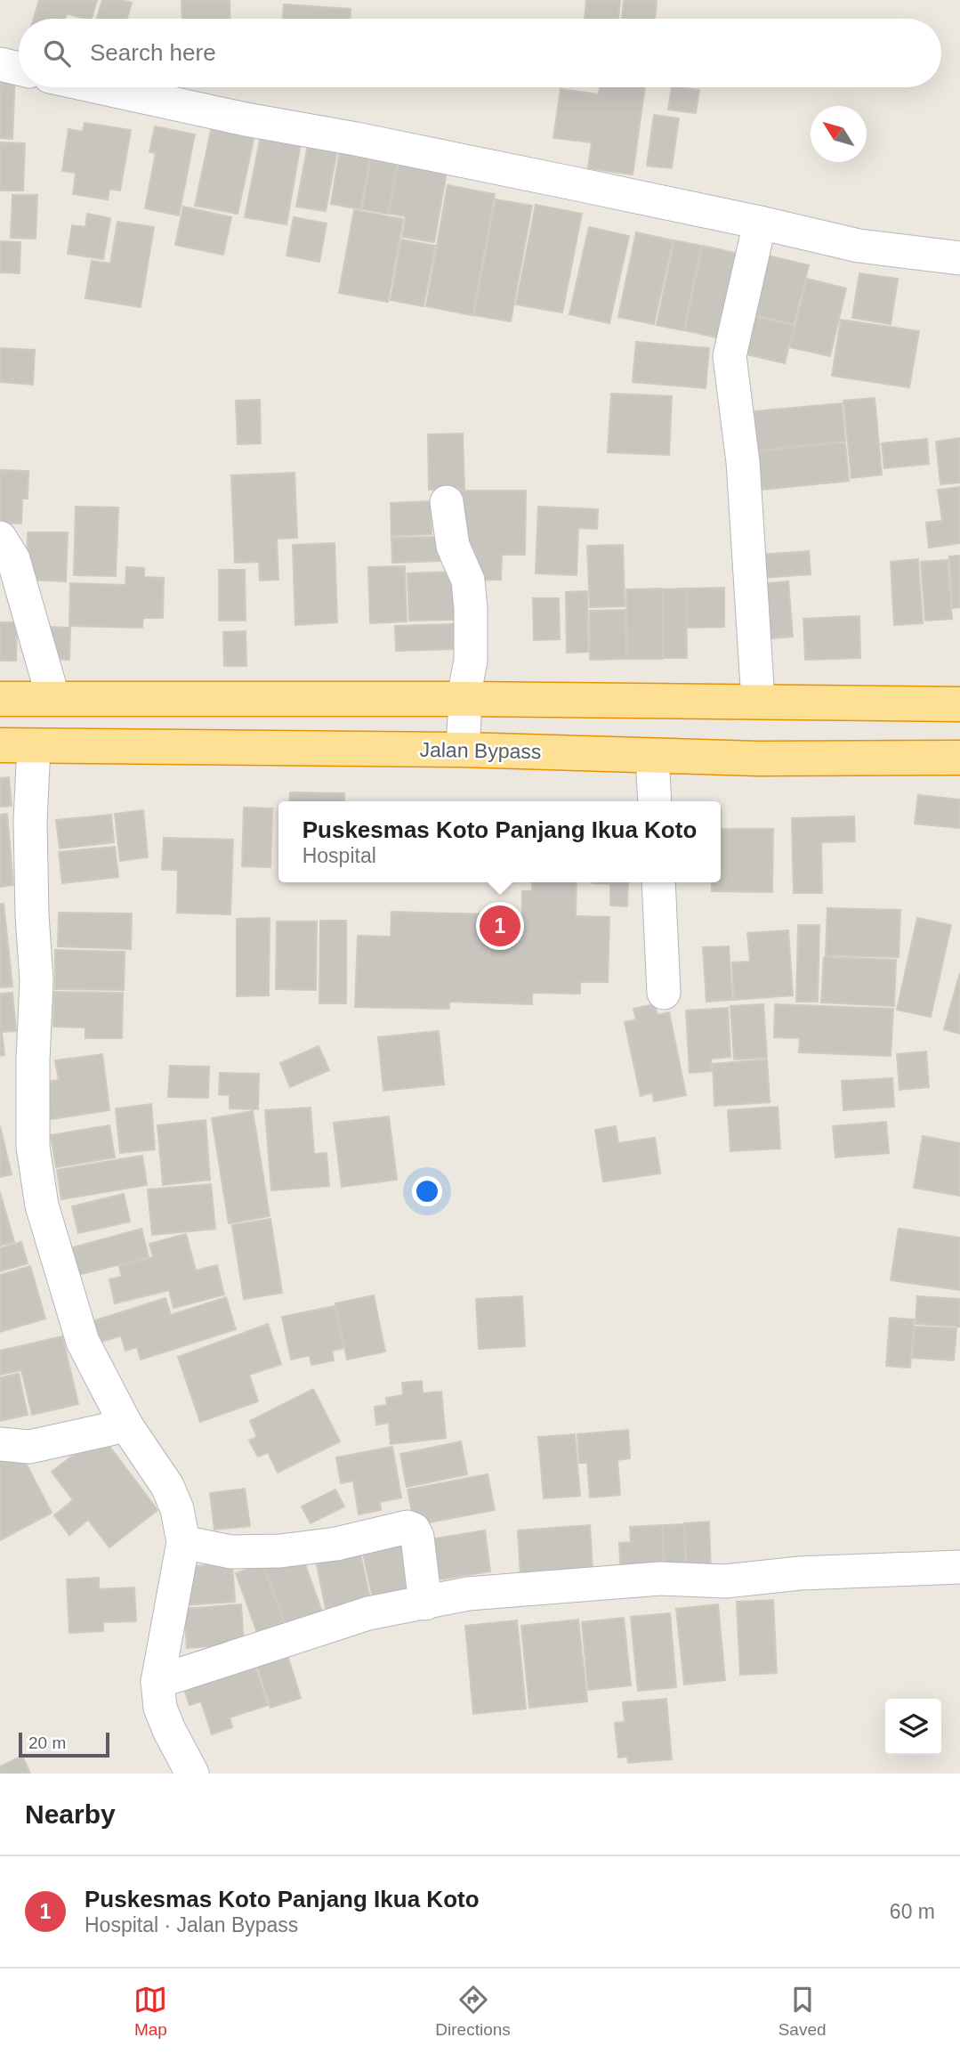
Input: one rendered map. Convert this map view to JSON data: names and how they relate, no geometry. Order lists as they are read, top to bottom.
{
  "streets": {
    "highway": ["Jalan Bypass"]
  },
  "scale_bar": "20 m",
  "north": "top left",
  "page": {
    "search": "Search here",
    "popup": ["Puskesmas Koto Panjang Ikua Koto", "Hospital"],
    "pins": "1",
    "scale": "20 m",
    "heading": "Nearby",
    "list": [
      {
        "mark": "1",
        "name": "Puskesmas Koto Panjang Ikua Koto",
        "note": "Hospital · Jalan Bypass",
        "value": "60 m"
      }
    ],
    "nav": ["Map", "Directions", "Saved"]
  }
}
